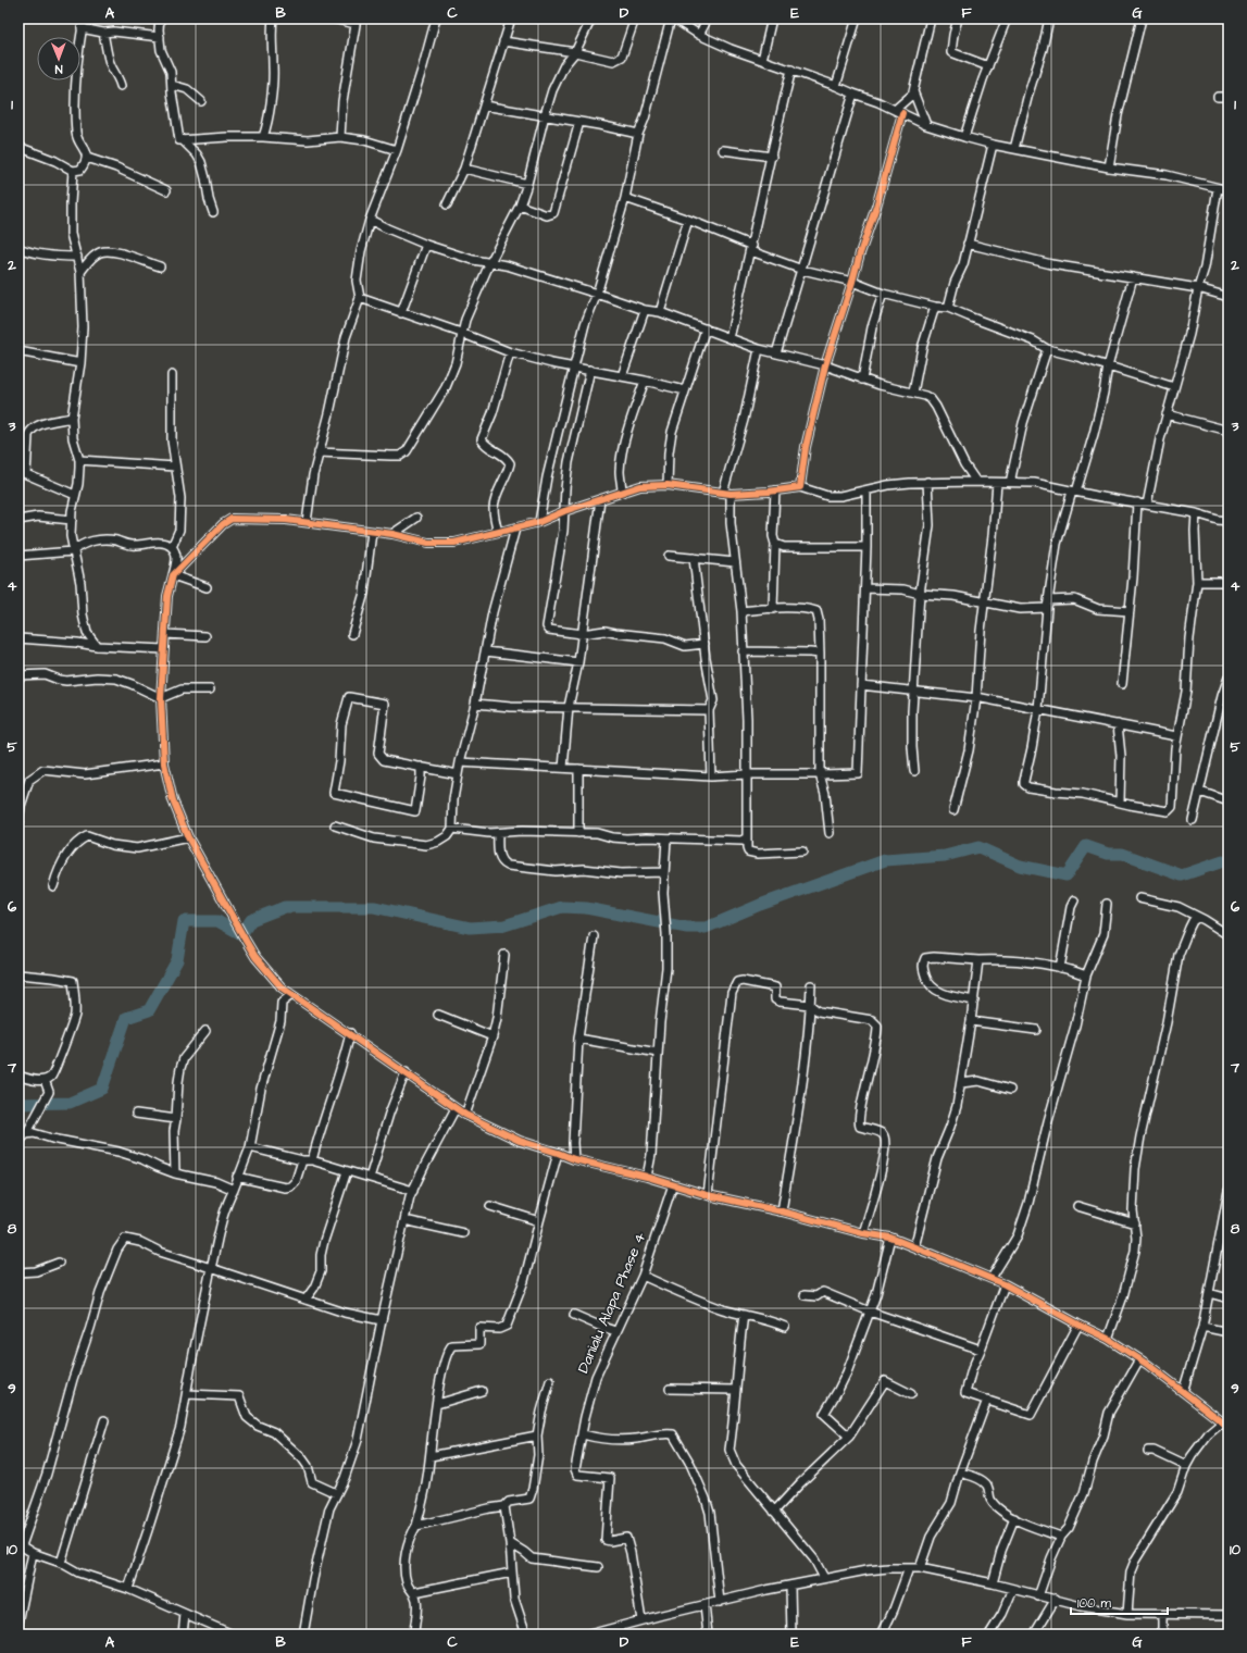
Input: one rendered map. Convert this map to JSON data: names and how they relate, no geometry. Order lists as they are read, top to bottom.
{
  "streets": {
    "street": ["Danialu Alapa Phase 4"]
  },
  "scale_bar": "100 m",
  "north": "bottom",
  "grid": {
    "columns": [
      "A",
      "B",
      "C",
      "D",
      "E",
      "F",
      "G"
    ],
    "rows": [
      "1",
      "2",
      "3",
      "4",
      "5",
      "6",
      "7",
      "8",
      "9",
      "10"
    ]
  }
}
